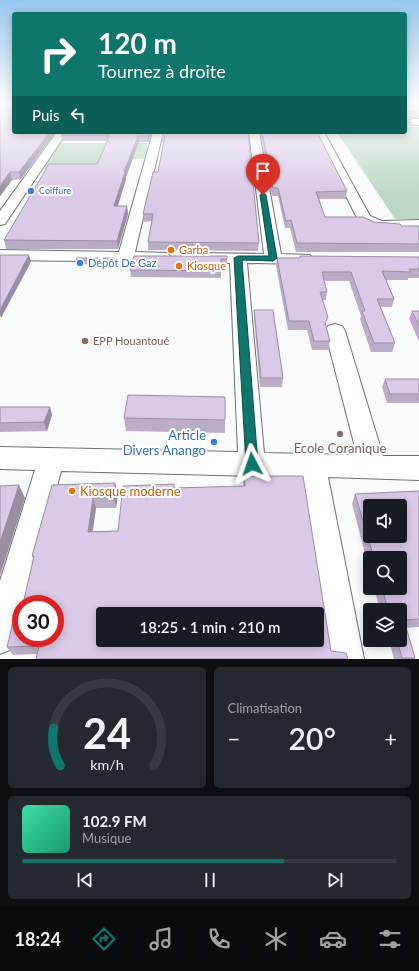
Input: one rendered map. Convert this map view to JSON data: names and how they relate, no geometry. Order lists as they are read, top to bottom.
{
  "places": [
    "Coiffure",
    "Garba",
    "Dépôt De Gaz",
    "Kiosque",
    "EPP Houantoué",
    "Ecole Coranique",
    "Article Divers Anango",
    "Kiosque moderne"
  ],
  "page": {
    "turn": ["120 m", "Tournez à droite"],
    "then": "Puis",
    "limit": "30",
    "trip": "18:25 · 1 min · 210 m",
    "tile": "Climatisation",
    "heat": ["−", "20°", "+"],
    "song": ["102.9 FM", "Musique"],
    "tabs": "18:24",
    "gauge": ["24", "km/h"]
  }
}
